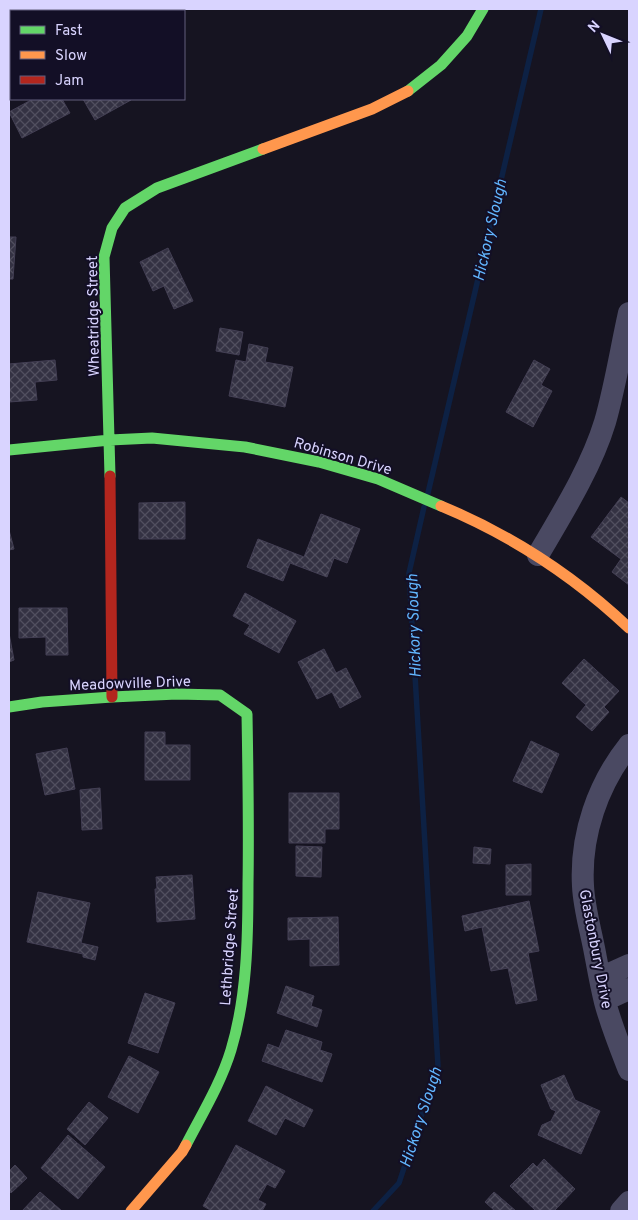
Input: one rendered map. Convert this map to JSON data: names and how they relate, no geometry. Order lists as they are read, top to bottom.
{
  "streets": {
    "street": [
      "Wheatridge Street",
      "Robinson Drive",
      "Meadowville Drive",
      "Lethbridge Street",
      "Glastonbury Drive"
    ]
  },
  "crossings": [
    ["Wheatridge Street", "Robinson Drive"],
    ["Wheatridge Street", "Meadowville Drive"],
    ["Meadowville Drive", "Lethbridge Street"]
  ],
  "water": ["Hickory Slough"],
  "legend": ["Fast", "Slow", "Jam"],
  "north": "top left"
}
